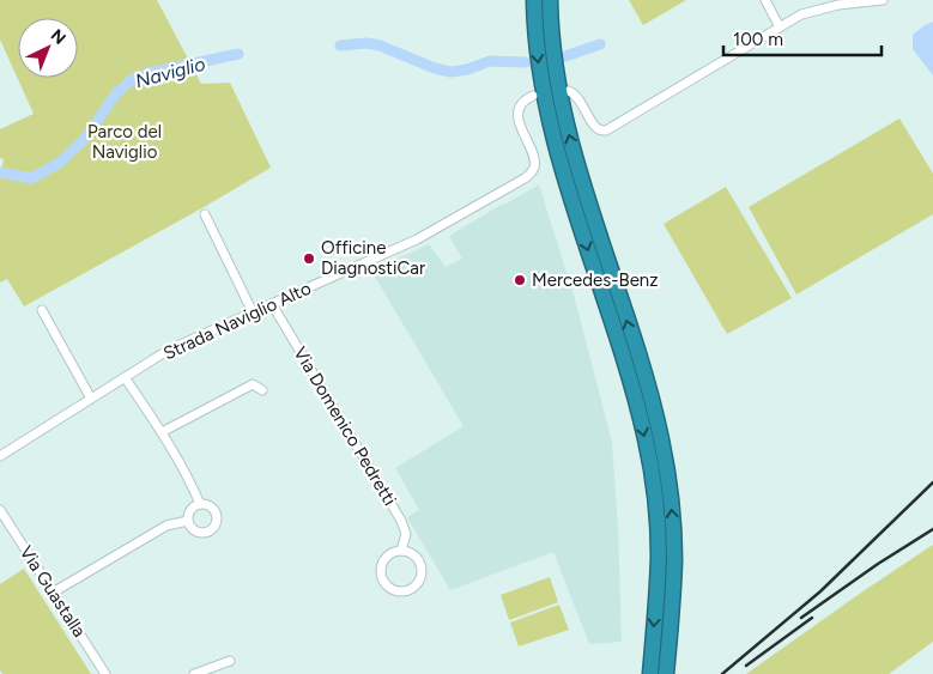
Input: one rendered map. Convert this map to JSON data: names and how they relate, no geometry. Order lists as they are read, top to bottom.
{
  "streets": {
    "street": ["Strada Naviglio Alto", "Via Domenico Pedretti", "Via Guastalla"]
  },
  "crossings": [
    ["Strada Naviglio Alto", "Via Domenico Pedretti"]
  ],
  "water": ["Naviglio"],
  "parks": ["Parco del Naviglio"],
  "places": ["Officine DiagnostiCar", "Mercedes-Benz"],
  "scale_bar": "100 m",
  "north": "top right"
}
